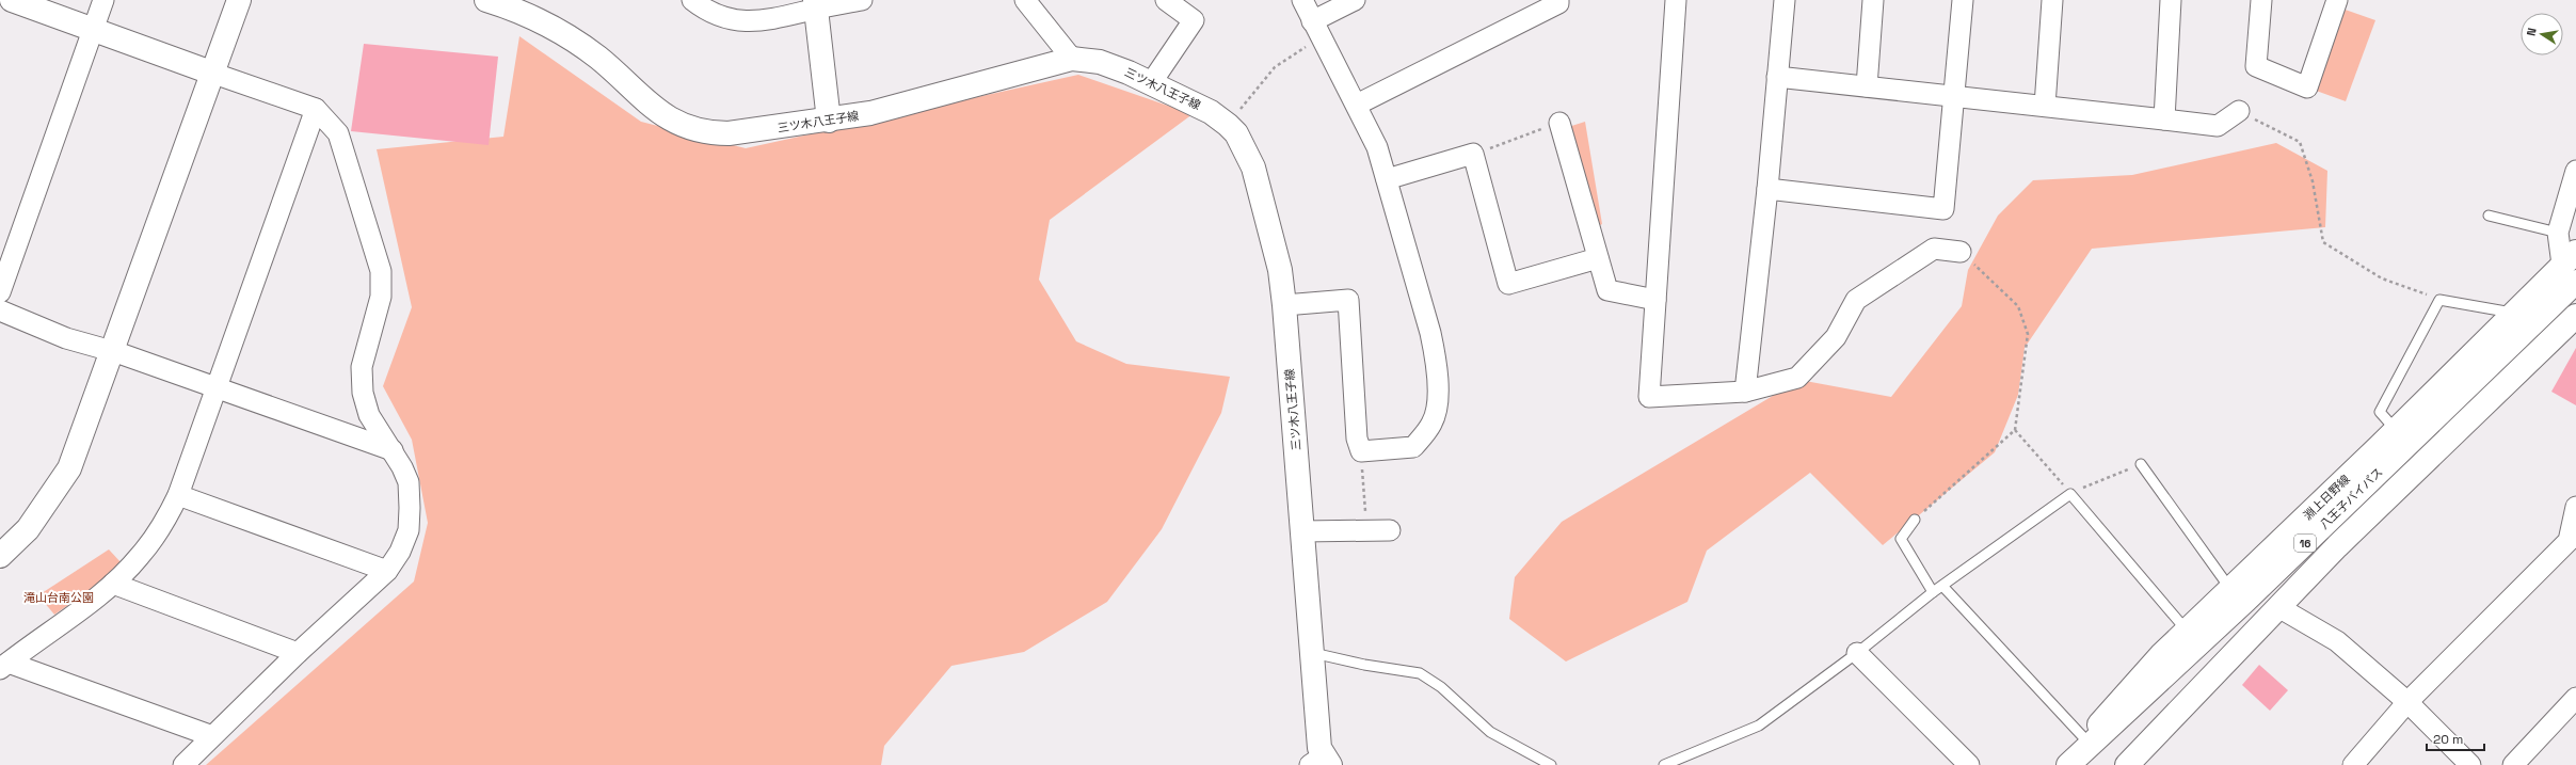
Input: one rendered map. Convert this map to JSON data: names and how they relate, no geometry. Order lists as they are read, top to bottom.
{
  "streets": {
    "main road": [
      "三ツ木八王子線",
      "淵上日野線",
      "八王子バイパス",
      "16"
    ]
  },
  "crossings": [
    ["淵上日野線", "八王子バイパス"]
  ],
  "parks": ["滝山台南公園"],
  "scale_bar": "20 m",
  "north": "left"
}
